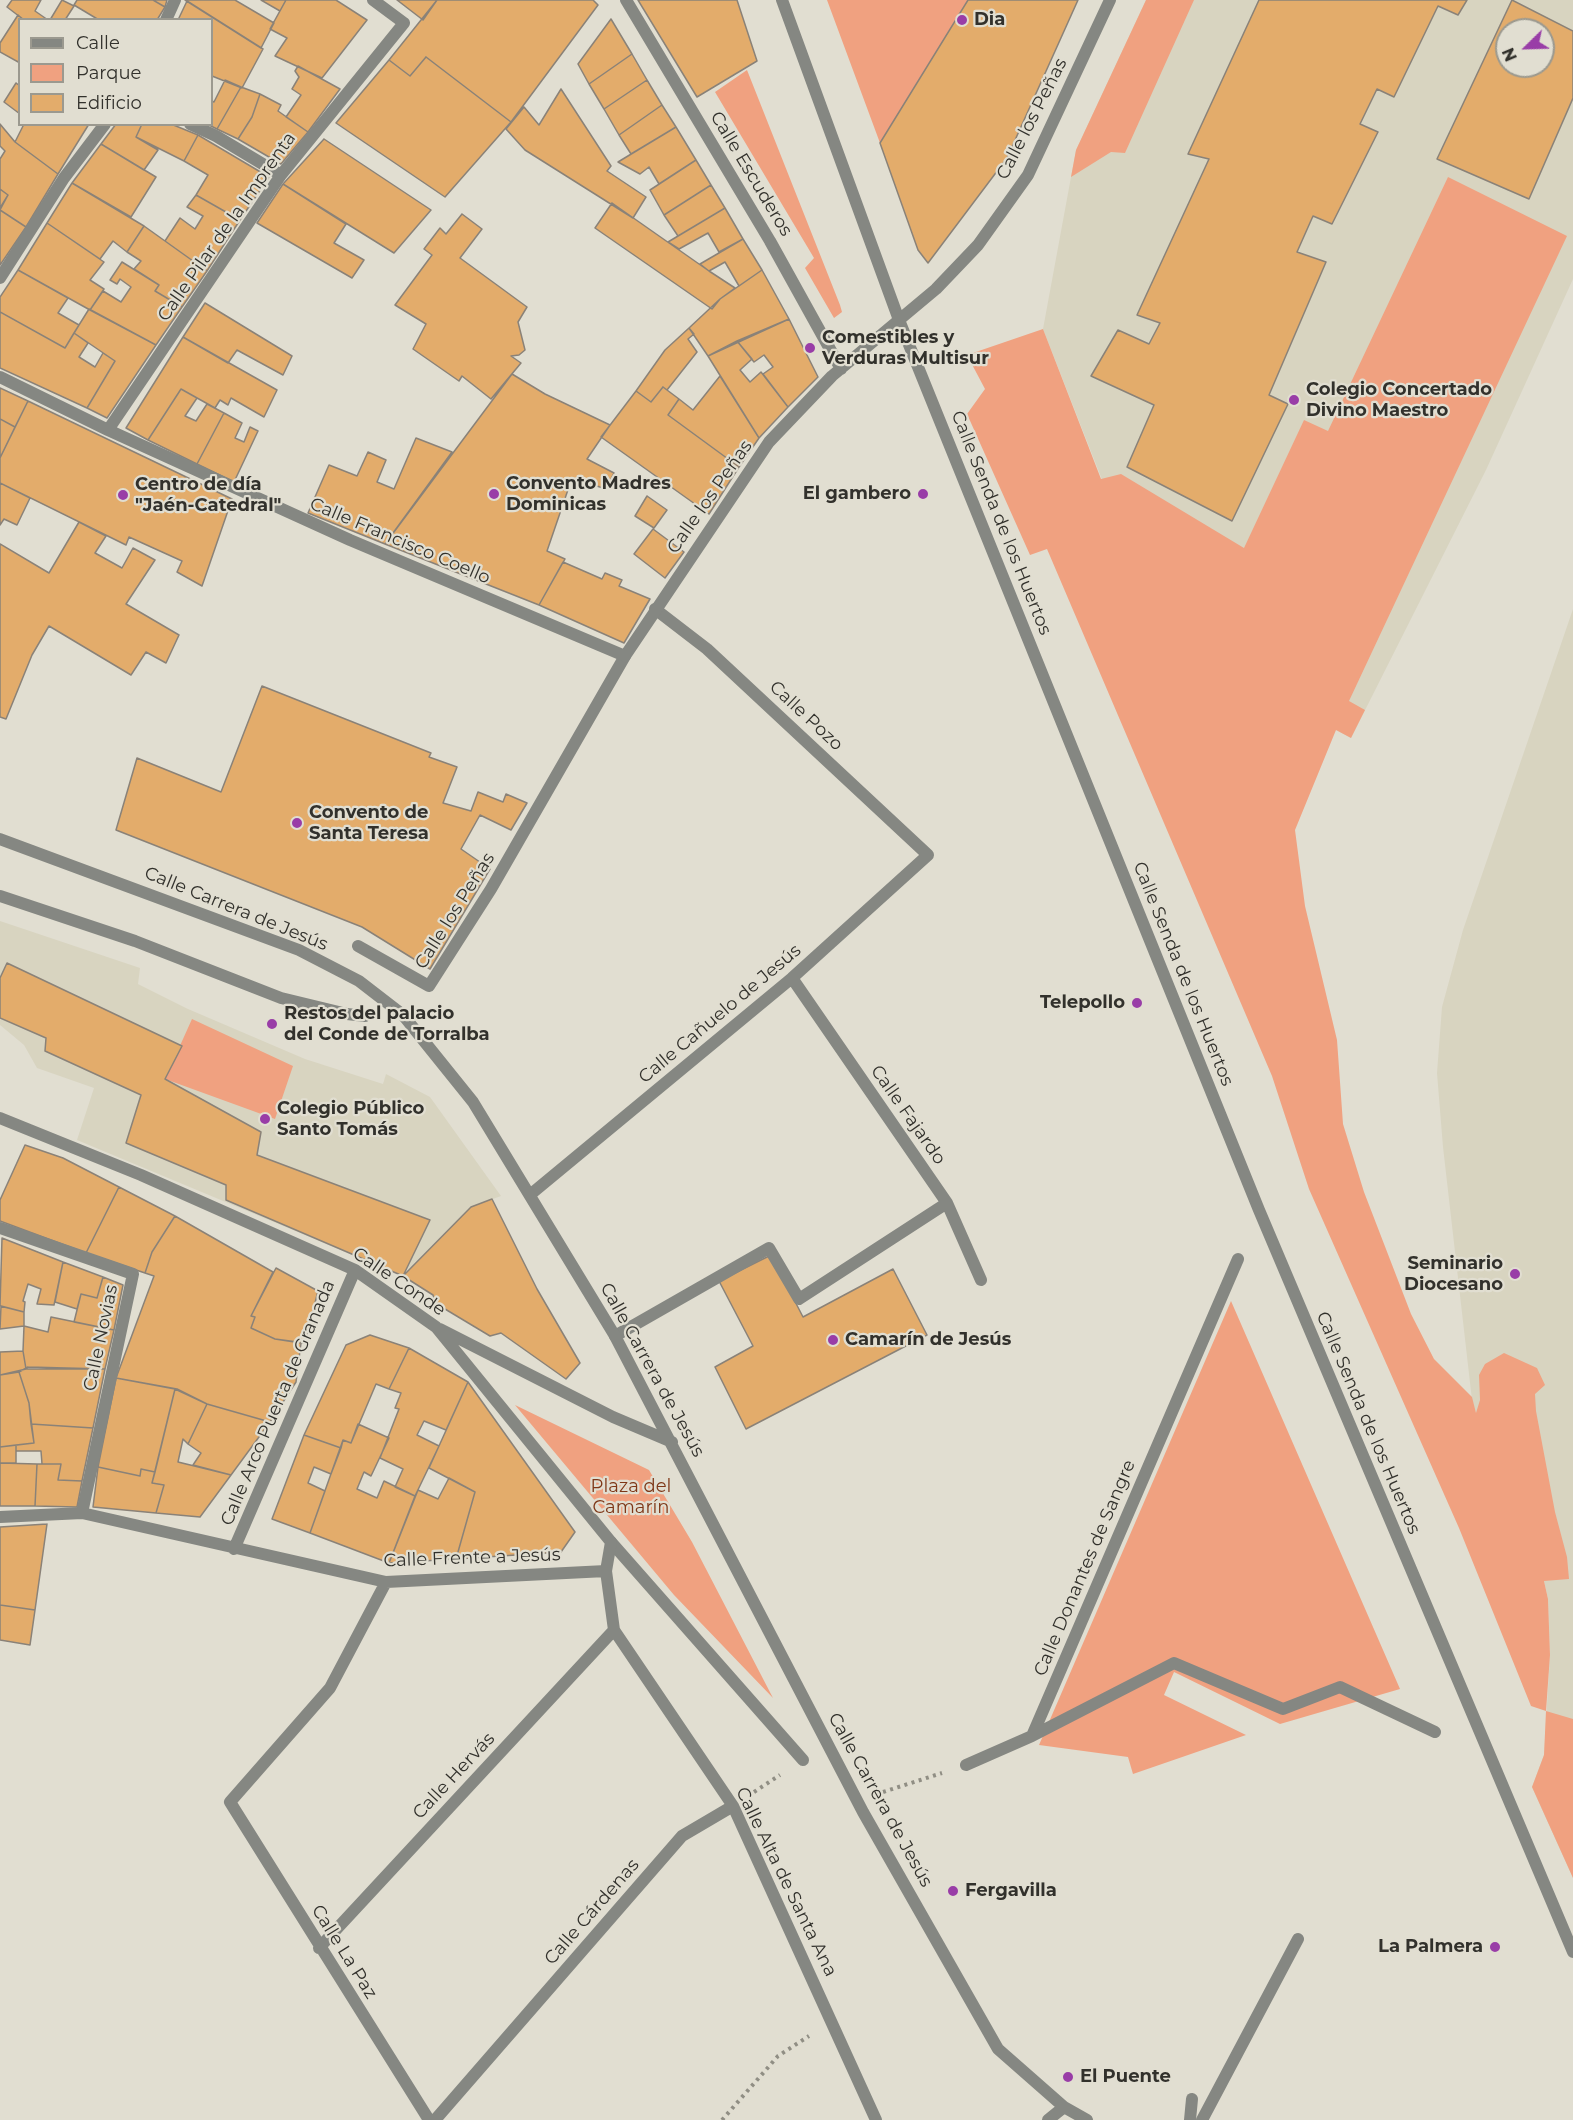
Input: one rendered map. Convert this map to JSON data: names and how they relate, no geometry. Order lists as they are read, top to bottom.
{
  "streets": {
    "street": [
      "Calle los Peñas",
      "Calle Escuderos",
      "Calle Pilar de la Imprenta",
      "Calle Senda de los Huertos",
      "Calle Francisco Coello",
      "Calle Pozo",
      "Calle Carrera de Jesús",
      "Calle Cañuelo de Jesús",
      "Calle Fajardo",
      "Calle Conde",
      "Calle Novias",
      "Calle Arco Puerta de Granada",
      "Calle Frente a Jesús",
      "Calle Donantes de Sangre",
      "Calle Hervás",
      "Calle Alta de Santa Ana",
      "Calle Cárdenas",
      "Calle La Paz"
    ]
  },
  "crossings": [
    ["Calle los Peñas", "Calle Escuderos"],
    ["Calle los Peñas", "Calle Senda de los Huertos"],
    ["Calle los Peñas", "Calle Francisco Coello"],
    ["Calle los Peñas", "Calle Pozo"],
    ["Calle Pilar de la Imprenta", "Calle Francisco Coello"],
    ["Calle Pozo", "Calle Cañuelo de Jesús"],
    ["Calle Carrera de Jesús", "Calle Cañuelo de Jesús"],
    ["Calle Cañuelo de Jesús", "Calle Fajardo"],
    ["Calle Conde", "Calle Arco Puerta de Granada"],
    ["Calle Novias", "Calle Frente a Jesús"],
    ["Calle Arco Puerta de Granada", "Calle Frente a Jesús"],
    ["Calle Frente a Jesús", "Calle Alta de Santa Ana"],
    ["Calle Frente a Jesús", "Calle La Paz"],
    ["Calle Hervás", "Calle Alta de Santa Ana"],
    ["Calle Hervás", "Calle La Paz"],
    ["Calle Alta de Santa Ana", "Calle Cárdenas"]
  ],
  "parks": ["Plaza del Camarín"],
  "places": [
    "Dia",
    "Comestibles y Verduras Multisur",
    "Colegio Concertado Divino Maestro",
    "Convento Madres Dominicas",
    "El gambero",
    "Centro de día \"Jaén-Catedral\"",
    "Convento de Santa Teresa",
    "Telepollo",
    "Restos del palacio del Conde de Torralba",
    "Colegio Público Santo Tomás",
    "Seminario Diocesano",
    "Camarín de Jesús",
    "Fergavilla",
    "La Palmera",
    "El Puente"
  ],
  "legend": ["Calle", "Parque", "Edificio"],
  "north": "bottom left"
}
